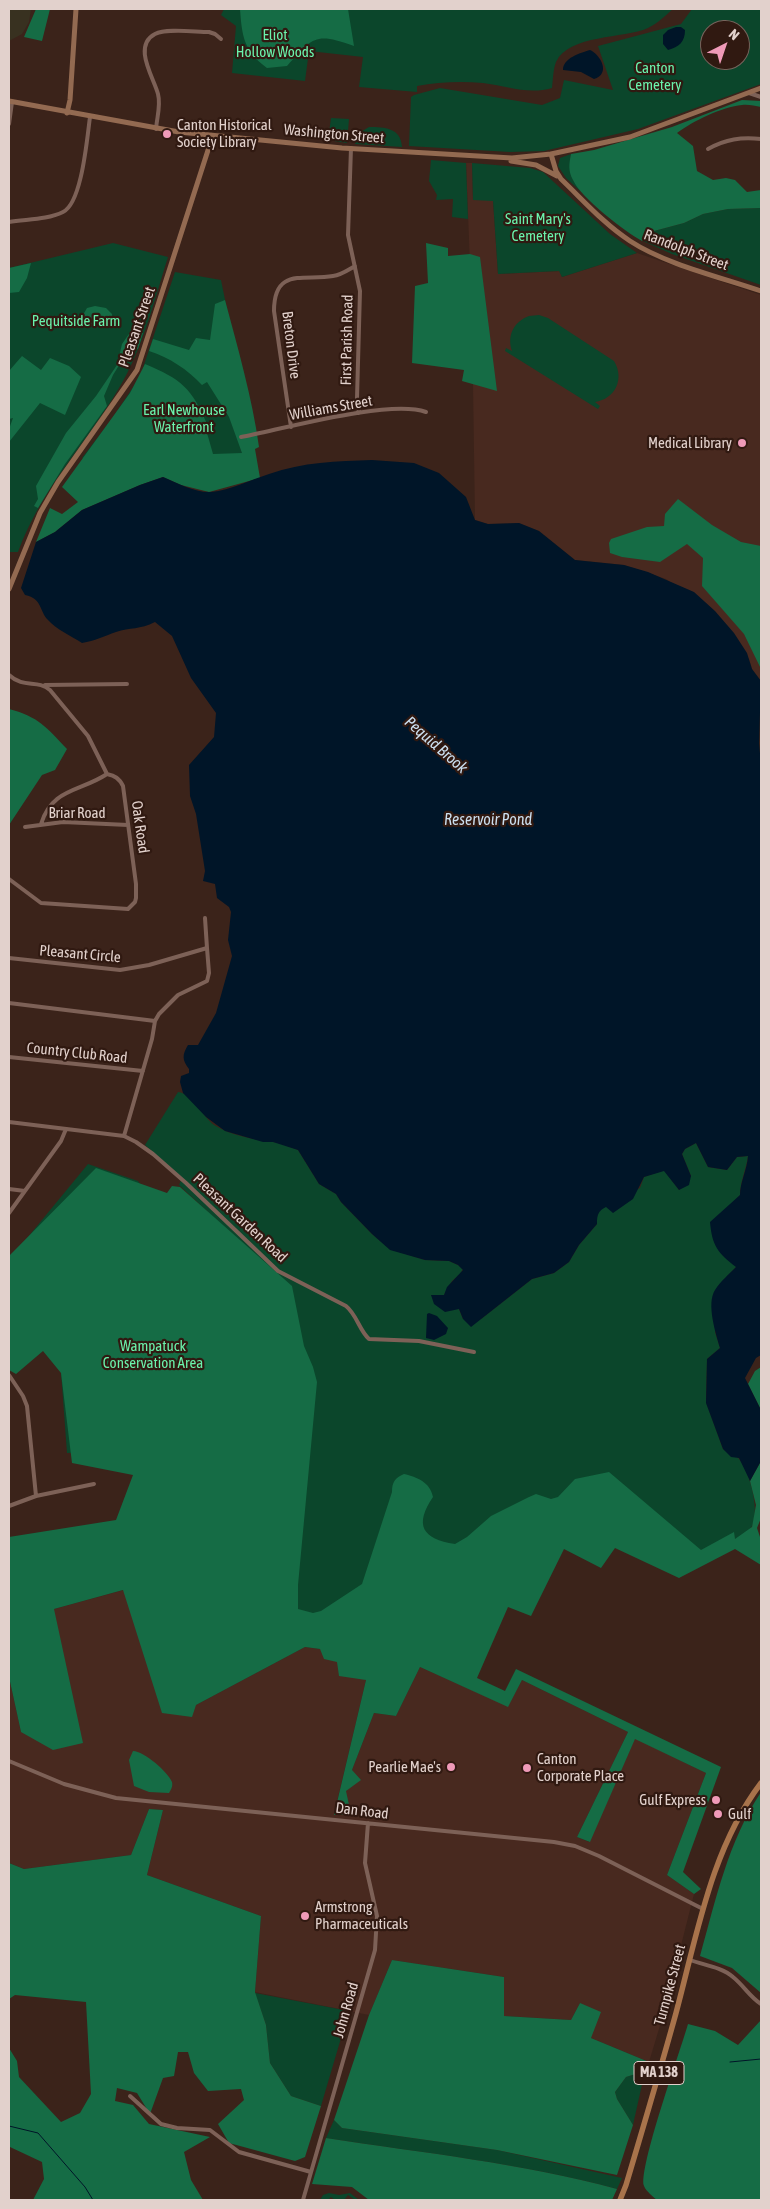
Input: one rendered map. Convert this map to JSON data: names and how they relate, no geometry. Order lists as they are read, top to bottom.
{
  "streets": {
    "main road": [
      "Washington Street",
      "Randolph Street",
      "Pleasant Street",
      "Turnpike Street",
      "MA 138"
    ],
    "street": [
      "First Parish Road",
      "Breton Drive",
      "Williams Street",
      "Briar Road",
      "Oak Road",
      "Pleasant Circle",
      "Country Club Road",
      "Pleasant Garden Road",
      "Dan Road",
      "John Road"
    ]
  },
  "crossings": [
    ["Washington Street", "Randolph Street"],
    ["Washington Street", "Pleasant Street"],
    ["Washington Street", "First Parish Road"],
    ["First Parish Road", "Breton Drive"],
    ["First Parish Road", "Williams Street"],
    ["Breton Drive", "Williams Street"],
    ["Briar Road", "Oak Road"],
    ["Dan Road", "Turnpike Street"],
    ["Dan Road", "John Road"]
  ],
  "water": ["Pequid Brook", "Reservoir Pond"],
  "parks": [
    "Eliot Hollow Woods",
    "Canton Cemetery",
    "Saint Mary's Cemetery",
    "Pequitside Farm",
    "Earl Newhouse Waterfront",
    "Wampatuck Conservation Area"
  ],
  "places": [
    "Canton Historical Society Library",
    "Medical Library",
    "Pearlie Mae's",
    "Canton Corporate Place",
    "Gulf Express",
    "Gulf",
    "Armstrong Pharmaceuticals"
  ],
  "north": "top right"
}
